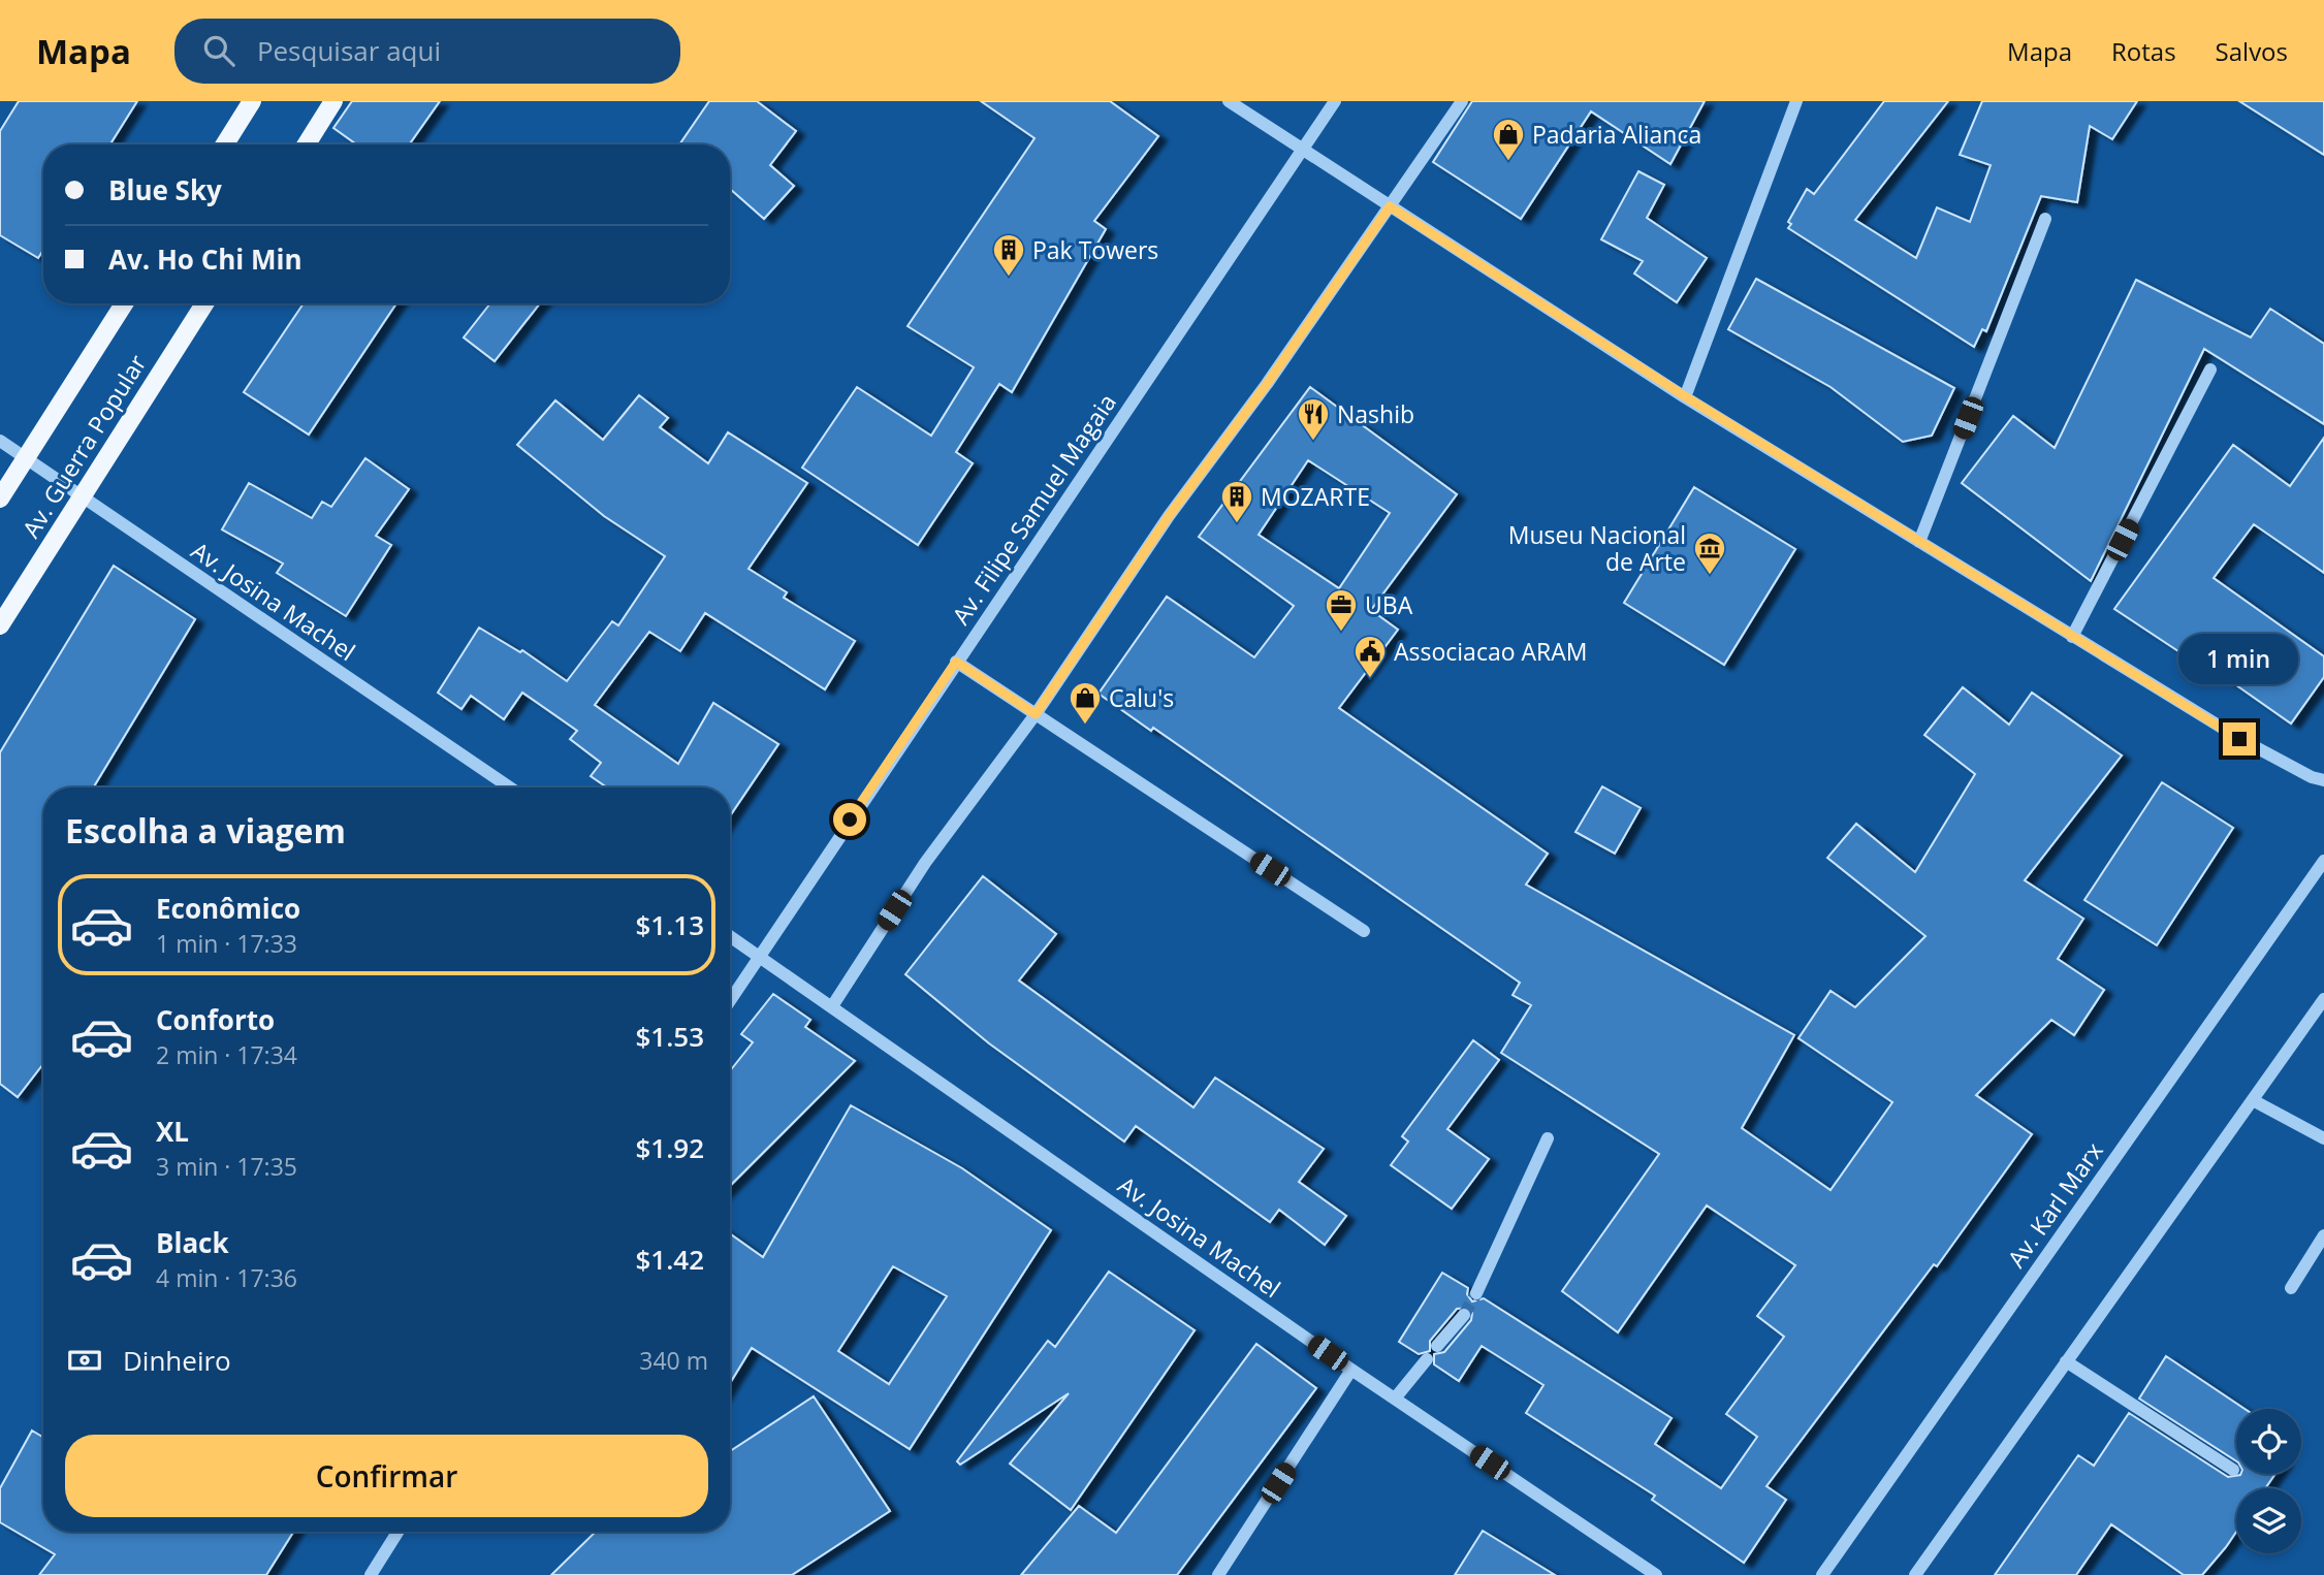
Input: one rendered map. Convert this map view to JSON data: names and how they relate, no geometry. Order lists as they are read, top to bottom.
{
  "streets": {
    "main road": ["Av. Guerra Popular"],
    "street": ["Av. Filipe Samuel Magaia", "Av. Josina Machel", "Av. Karl Marx"]
  },
  "crossings": [
    ["Av. Guerra Popular", "Av. Josina Machel"],
    ["Av. Filipe Samuel Magaia", "Av. Josina Machel"]
  ],
  "places": {
    "shop": ["Padaria Alianca", "Calu's"],
    "building": ["Pak Towers", "MOZARTE"],
    "restaurant": ["Nashib"],
    "museum": ["Museu Nacional de Arte"],
    "office": ["UBA"],
    "public building": ["Associacao ARAM"]
  },
  "page": {
    "header": "Mapa",
    "search": "Pesquisar aqui",
    "nav": ["Mapa", "Rotas", "Salvos"],
    "banner": ["Blue Sky", "Av. Ho Chi Min"],
    "bubble": "1 min",
    "heading": "Escolha a viagem",
    "list": [
      {
        "name": "Econômico",
        "note": "1 min · 17:33",
        "value": "$1.13"
      },
      {
        "name": "Conforto",
        "note": "2 min · 17:34",
        "value": "$1.53"
      },
      {
        "name": "XL",
        "note": "3 min · 17:35",
        "value": "$1.92"
      },
      {
        "name": "Black",
        "note": "4 min · 17:36",
        "value": "$1.42"
      }
    ],
    "pay": ["Dinheiro", "340 m"],
    "buttons": "Confirmar"
  }
}
